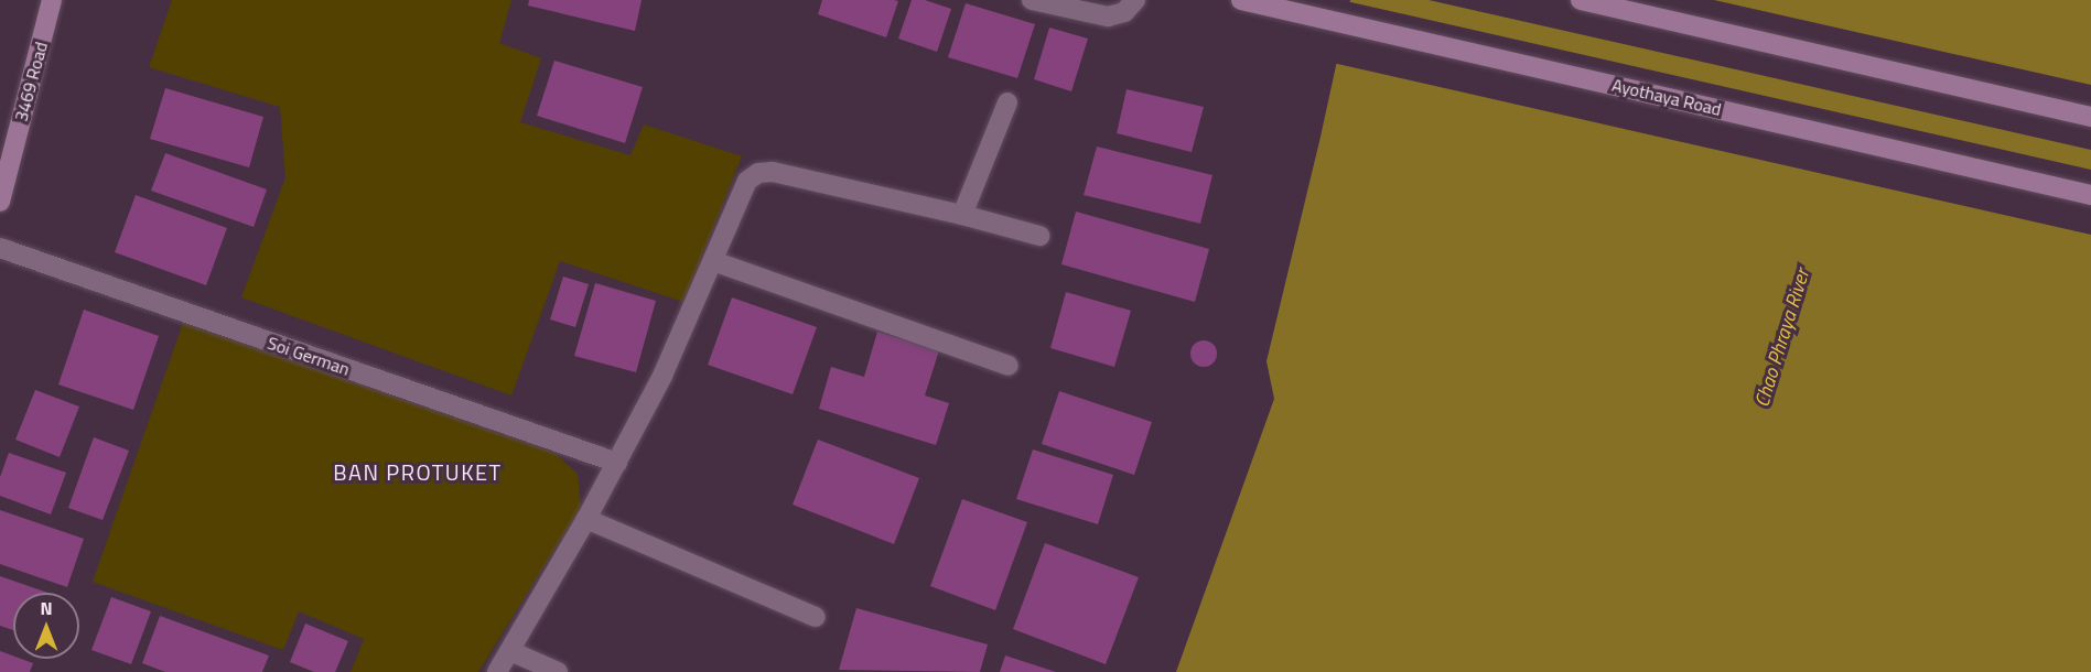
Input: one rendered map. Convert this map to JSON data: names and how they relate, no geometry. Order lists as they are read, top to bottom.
{
  "streets": {
    "main road": ["3469 Road", "Ayothaya Road"],
    "street": ["Soi German"]
  },
  "districts": ["BAN PROTUKET"],
  "water": ["Chao Phraya River"],
  "north": "top"
}
